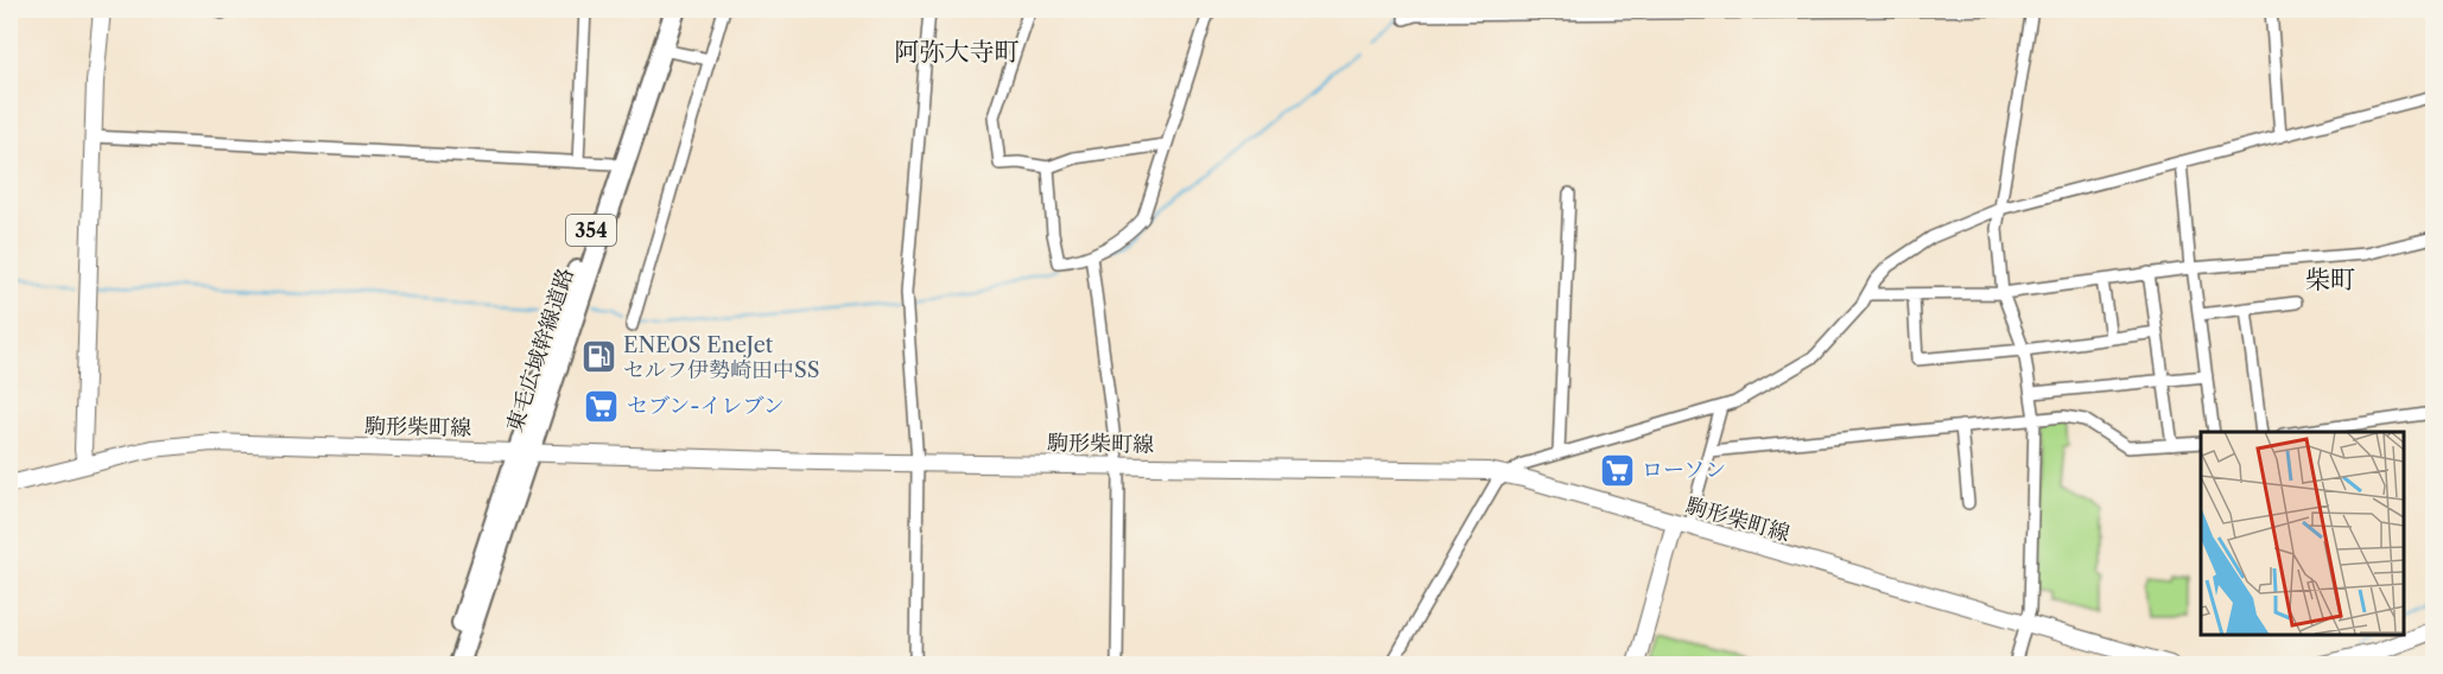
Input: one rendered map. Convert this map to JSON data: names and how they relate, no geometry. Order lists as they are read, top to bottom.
{
  "streets": {
    "highway": ["354", "東毛広域幹線道路"],
    "main road": ["駒形柴町線"]
  },
  "crossings": [
    ["東毛広域幹線道路", "駒形柴町線"]
  ],
  "districts": ["阿弥大寺町", "柴町"],
  "places": {
    "fuel station": ["ENEOS EneJet セルフ伊勢崎田中SS"],
    "supermarket": ["セブン-イレブン", "ローソン"]
  }
}
